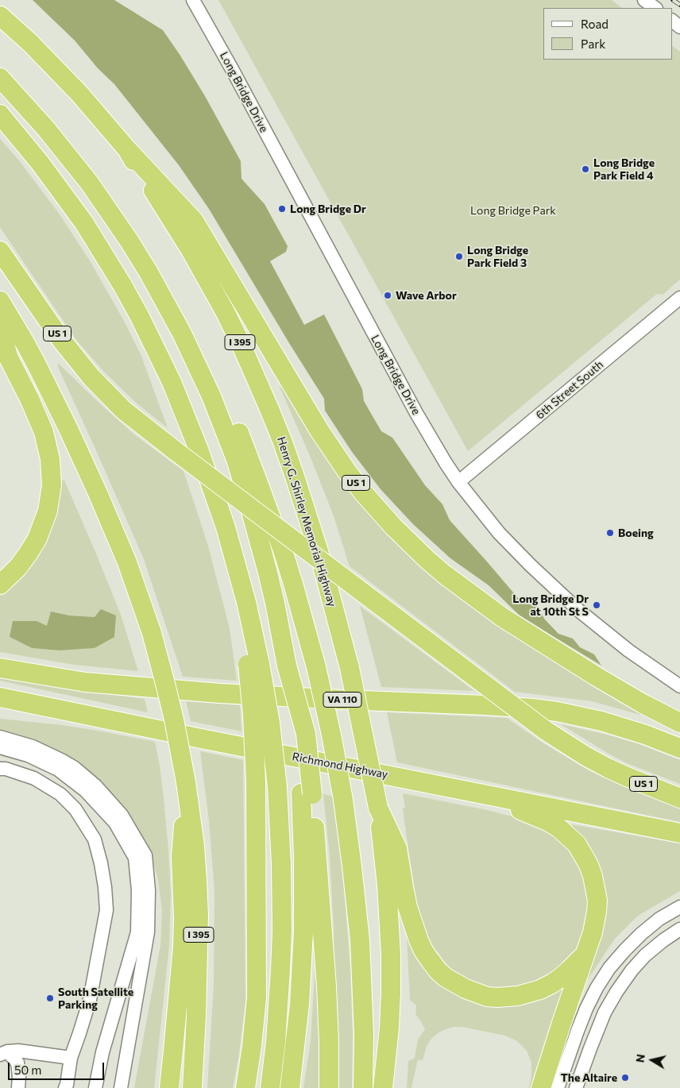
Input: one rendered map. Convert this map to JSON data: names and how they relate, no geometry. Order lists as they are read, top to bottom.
{
  "streets": {
    "highway": [
      "US 1",
      "I 395",
      "Henry G. Shirley Memorial Highway",
      "VA 110",
      "Richmond Highway"
    ],
    "street": ["Long Bridge Drive", "6th Street South"]
  },
  "crossings": [
    ["Long Bridge Drive", "6th Street South"],
    ["US 1", "Henry G. Shirley Memorial Highway"]
  ],
  "parks": ["Long Bridge Park"],
  "places": [
    "Long Bridge Park Field 4",
    "Long Bridge Dr",
    "Long Bridge Park Field 3",
    "Wave Arbor",
    "Boeing",
    "Long Bridge Dr at 10th St S",
    "South Satellite Parking",
    "The Altaire"
  ],
  "legend": ["Road", "Park"],
  "scale_bar": "50 m",
  "north": "left"
}
